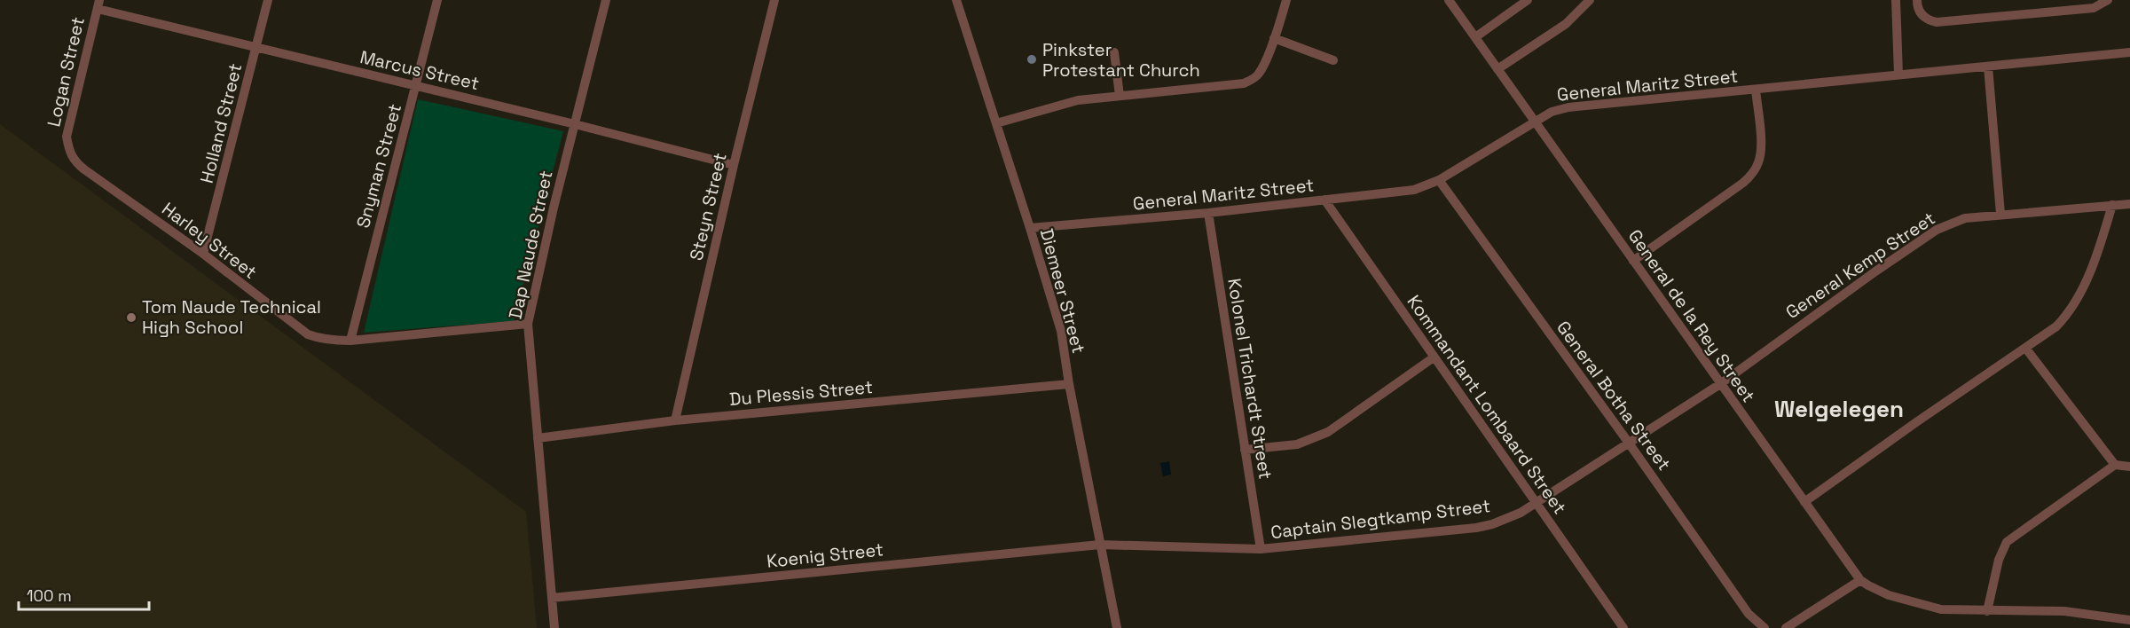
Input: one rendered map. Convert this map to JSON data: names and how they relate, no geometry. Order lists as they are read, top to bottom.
{
  "streets": {
    "street": [
      "Marcus Street",
      "Logan Street",
      "General Maritz Street",
      "Holland Street",
      "Snyman Street",
      "Steyn Street",
      "Harley Street",
      "Dap Naude Street",
      "General Kemp Street",
      "Diemeer Street",
      "General de la Rey Street",
      "Kolonel Trichardt Street",
      "Du Plessis Street",
      "General Botha Street",
      "Kommandant Lombaard Street",
      "Captain Slegtkamp Street",
      "Koenig Street"
    ]
  },
  "crossings": [
    ["Marcus Street", "Logan Street"],
    ["Marcus Street", "Holland Street"],
    ["Marcus Street", "Snyman Street"],
    ["Marcus Street", "Steyn Street"],
    ["Marcus Street", "Dap Naude Street"],
    ["Logan Street", "Harley Street"],
    ["General Maritz Street", "Diemeer Street"],
    ["General Maritz Street", "General de la Rey Street"],
    ["General Maritz Street", "Kolonel Trichardt Street"],
    ["General Maritz Street", "General Botha Street"],
    ["General Maritz Street", "Kommandant Lombaard Street"],
    ["Holland Street", "Harley Street"],
    ["Snyman Street", "Harley Street"],
    ["Steyn Street", "Du Plessis Street"],
    ["Harley Street", "Dap Naude Street"],
    ["Dap Naude Street", "Du Plessis Street"],
    ["Dap Naude Street", "Koenig Street"],
    ["General Kemp Street", "General de la Rey Street"],
    ["General Kemp Street", "Captain Slegtkamp Street"],
    ["Diemeer Street", "Du Plessis Street"],
    ["Diemeer Street", "Captain Slegtkamp Street"],
    ["Diemeer Street", "Koenig Street"],
    ["General de la Rey Street", "Captain Slegtkamp Street"],
    ["Kolonel Trichardt Street", "Captain Slegtkamp Street"],
    ["General Botha Street", "Captain Slegtkamp Street"],
    ["Kommandant Lombaard Street", "Captain Slegtkamp Street"],
    ["Captain Slegtkamp Street", "Koenig Street"]
  ],
  "districts": ["Welgelegen"],
  "places": ["Pinkster Protestant Church", "Tom Naude Technical High School"],
  "scale_bar": "100 m"
}
